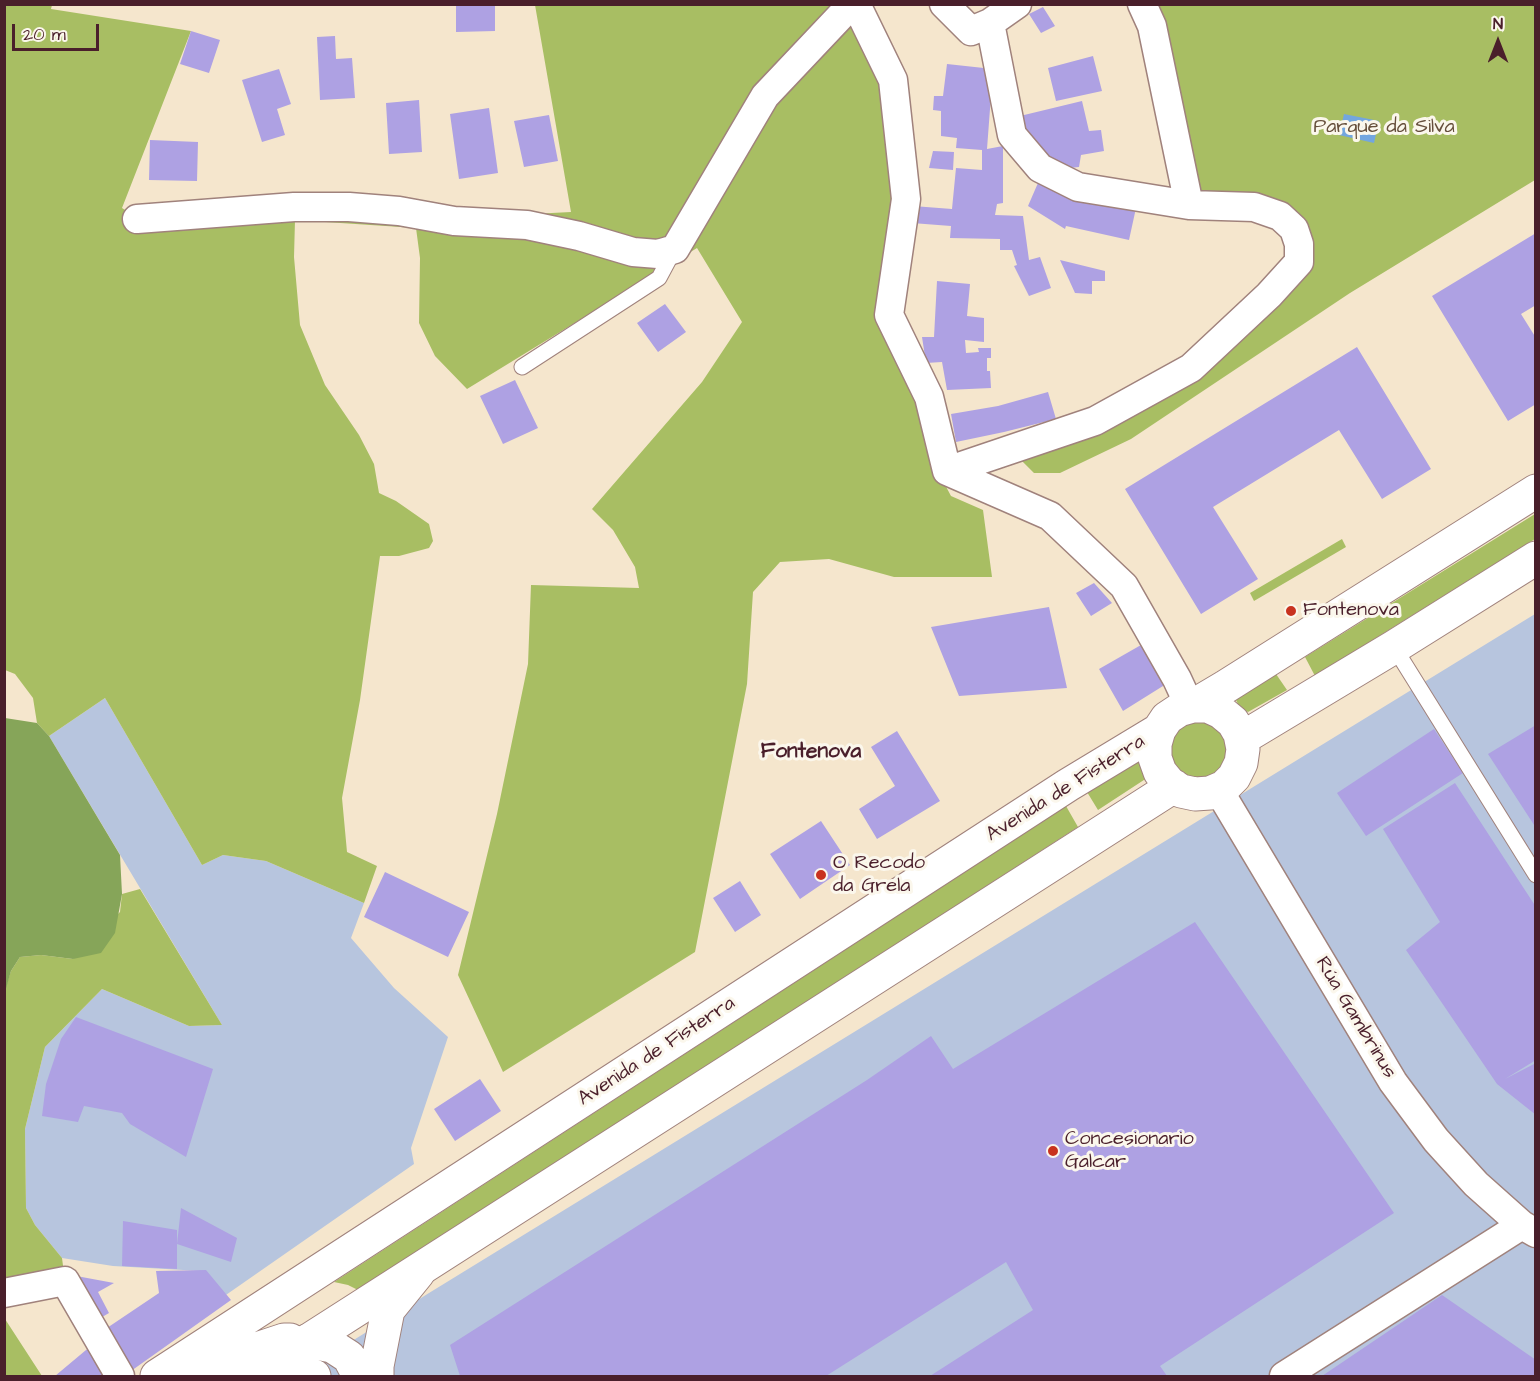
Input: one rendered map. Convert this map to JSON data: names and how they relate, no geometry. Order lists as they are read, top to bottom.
{
  "streets": {
    "main road": ["Avenida de Fisterra"],
    "street": ["Rúa Gambrinus"]
  },
  "crossings": [
    ["Avenida de Fisterra", "Rúa Gambrinus"]
  ],
  "districts": ["Fontenova"],
  "parks": ["Parque da Silva"],
  "places": ["Fontenova", "O Recodo da Grela", "Concesionario Galcar"],
  "scale_bar": "20 m",
  "north": "top"
}
